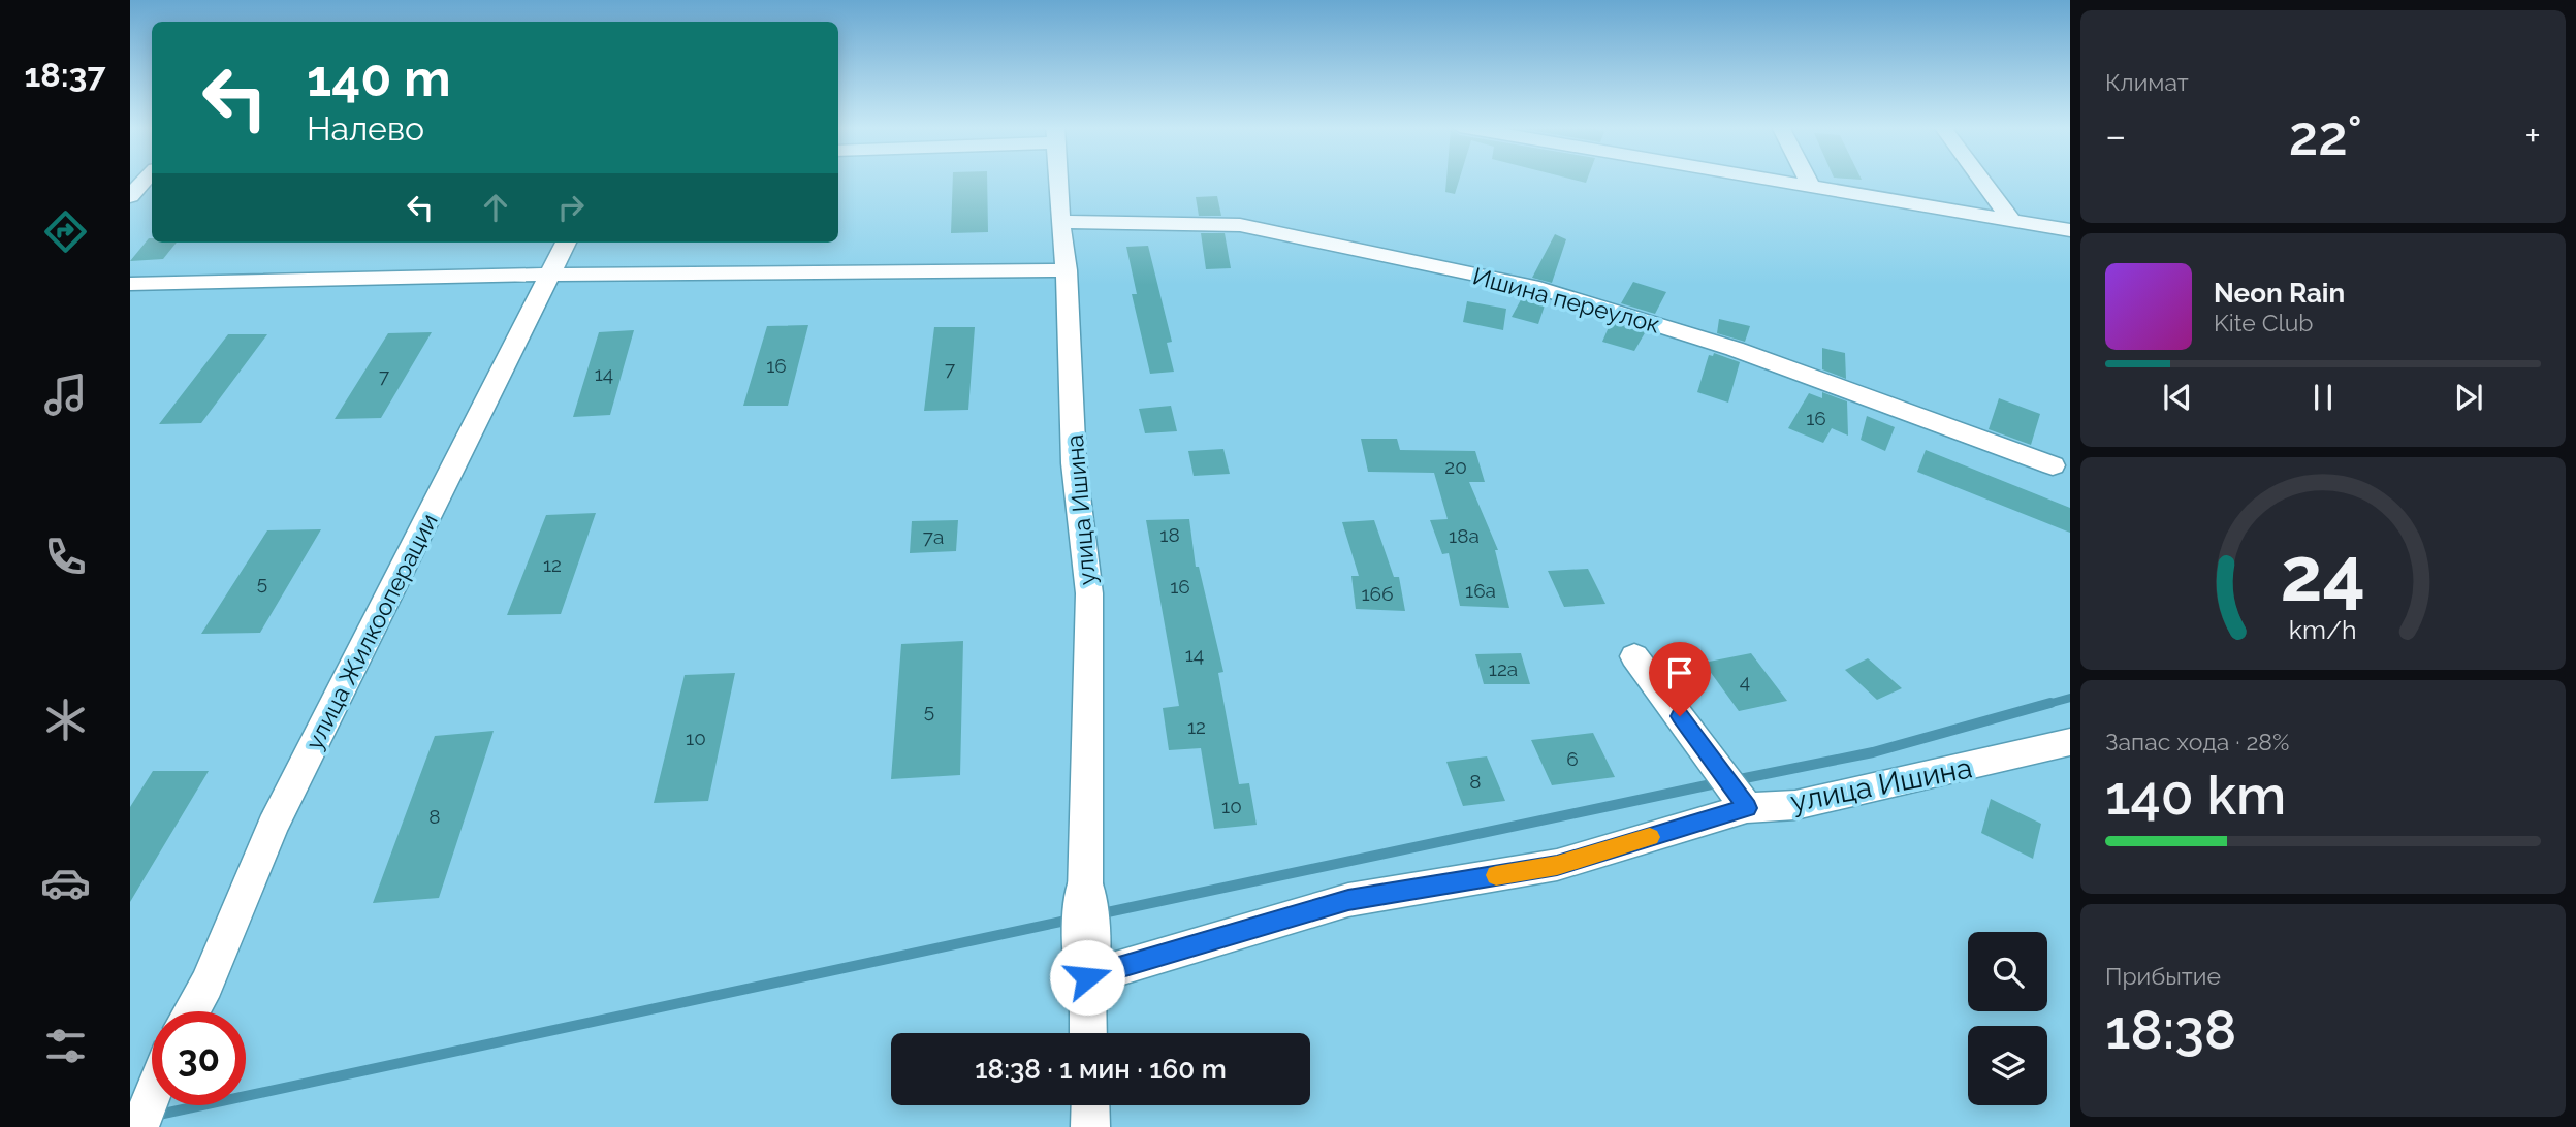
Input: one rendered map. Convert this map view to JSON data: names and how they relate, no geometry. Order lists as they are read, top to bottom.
{
  "streets": {
    "street": ["Ишина переулок", "улица Ишина", "улица Жилкооперации"]
  },
  "crossings": [
    ["Ишина переулок", "улица Ишина"]
  ],
  "house_numbers": [
    "16",
    "7",
    "14",
    "7",
    "16",
    "20",
    "18",
    "18а",
    "7а",
    "12",
    "5",
    "16",
    "16а",
    "16б",
    "14",
    "12а",
    "4",
    "5",
    "12",
    "10",
    "6",
    "8",
    "10",
    "8"
  ],
  "page": {
    "tabs": "18:37",
    "tile": [
      "Климат",
      ["Запас хода · 28%", "140 km"],
      ["Прибытие", "18:38"]
    ],
    "turn": ["140 m", "Налево"],
    "heat": ["−", "22°", "+"],
    "song": ["Neon Rain", "Kite Club"],
    "limit": "30",
    "trip": "18:38 · 1 мин · 160 m",
    "gauge": ["24", "km/h"]
  }
}
